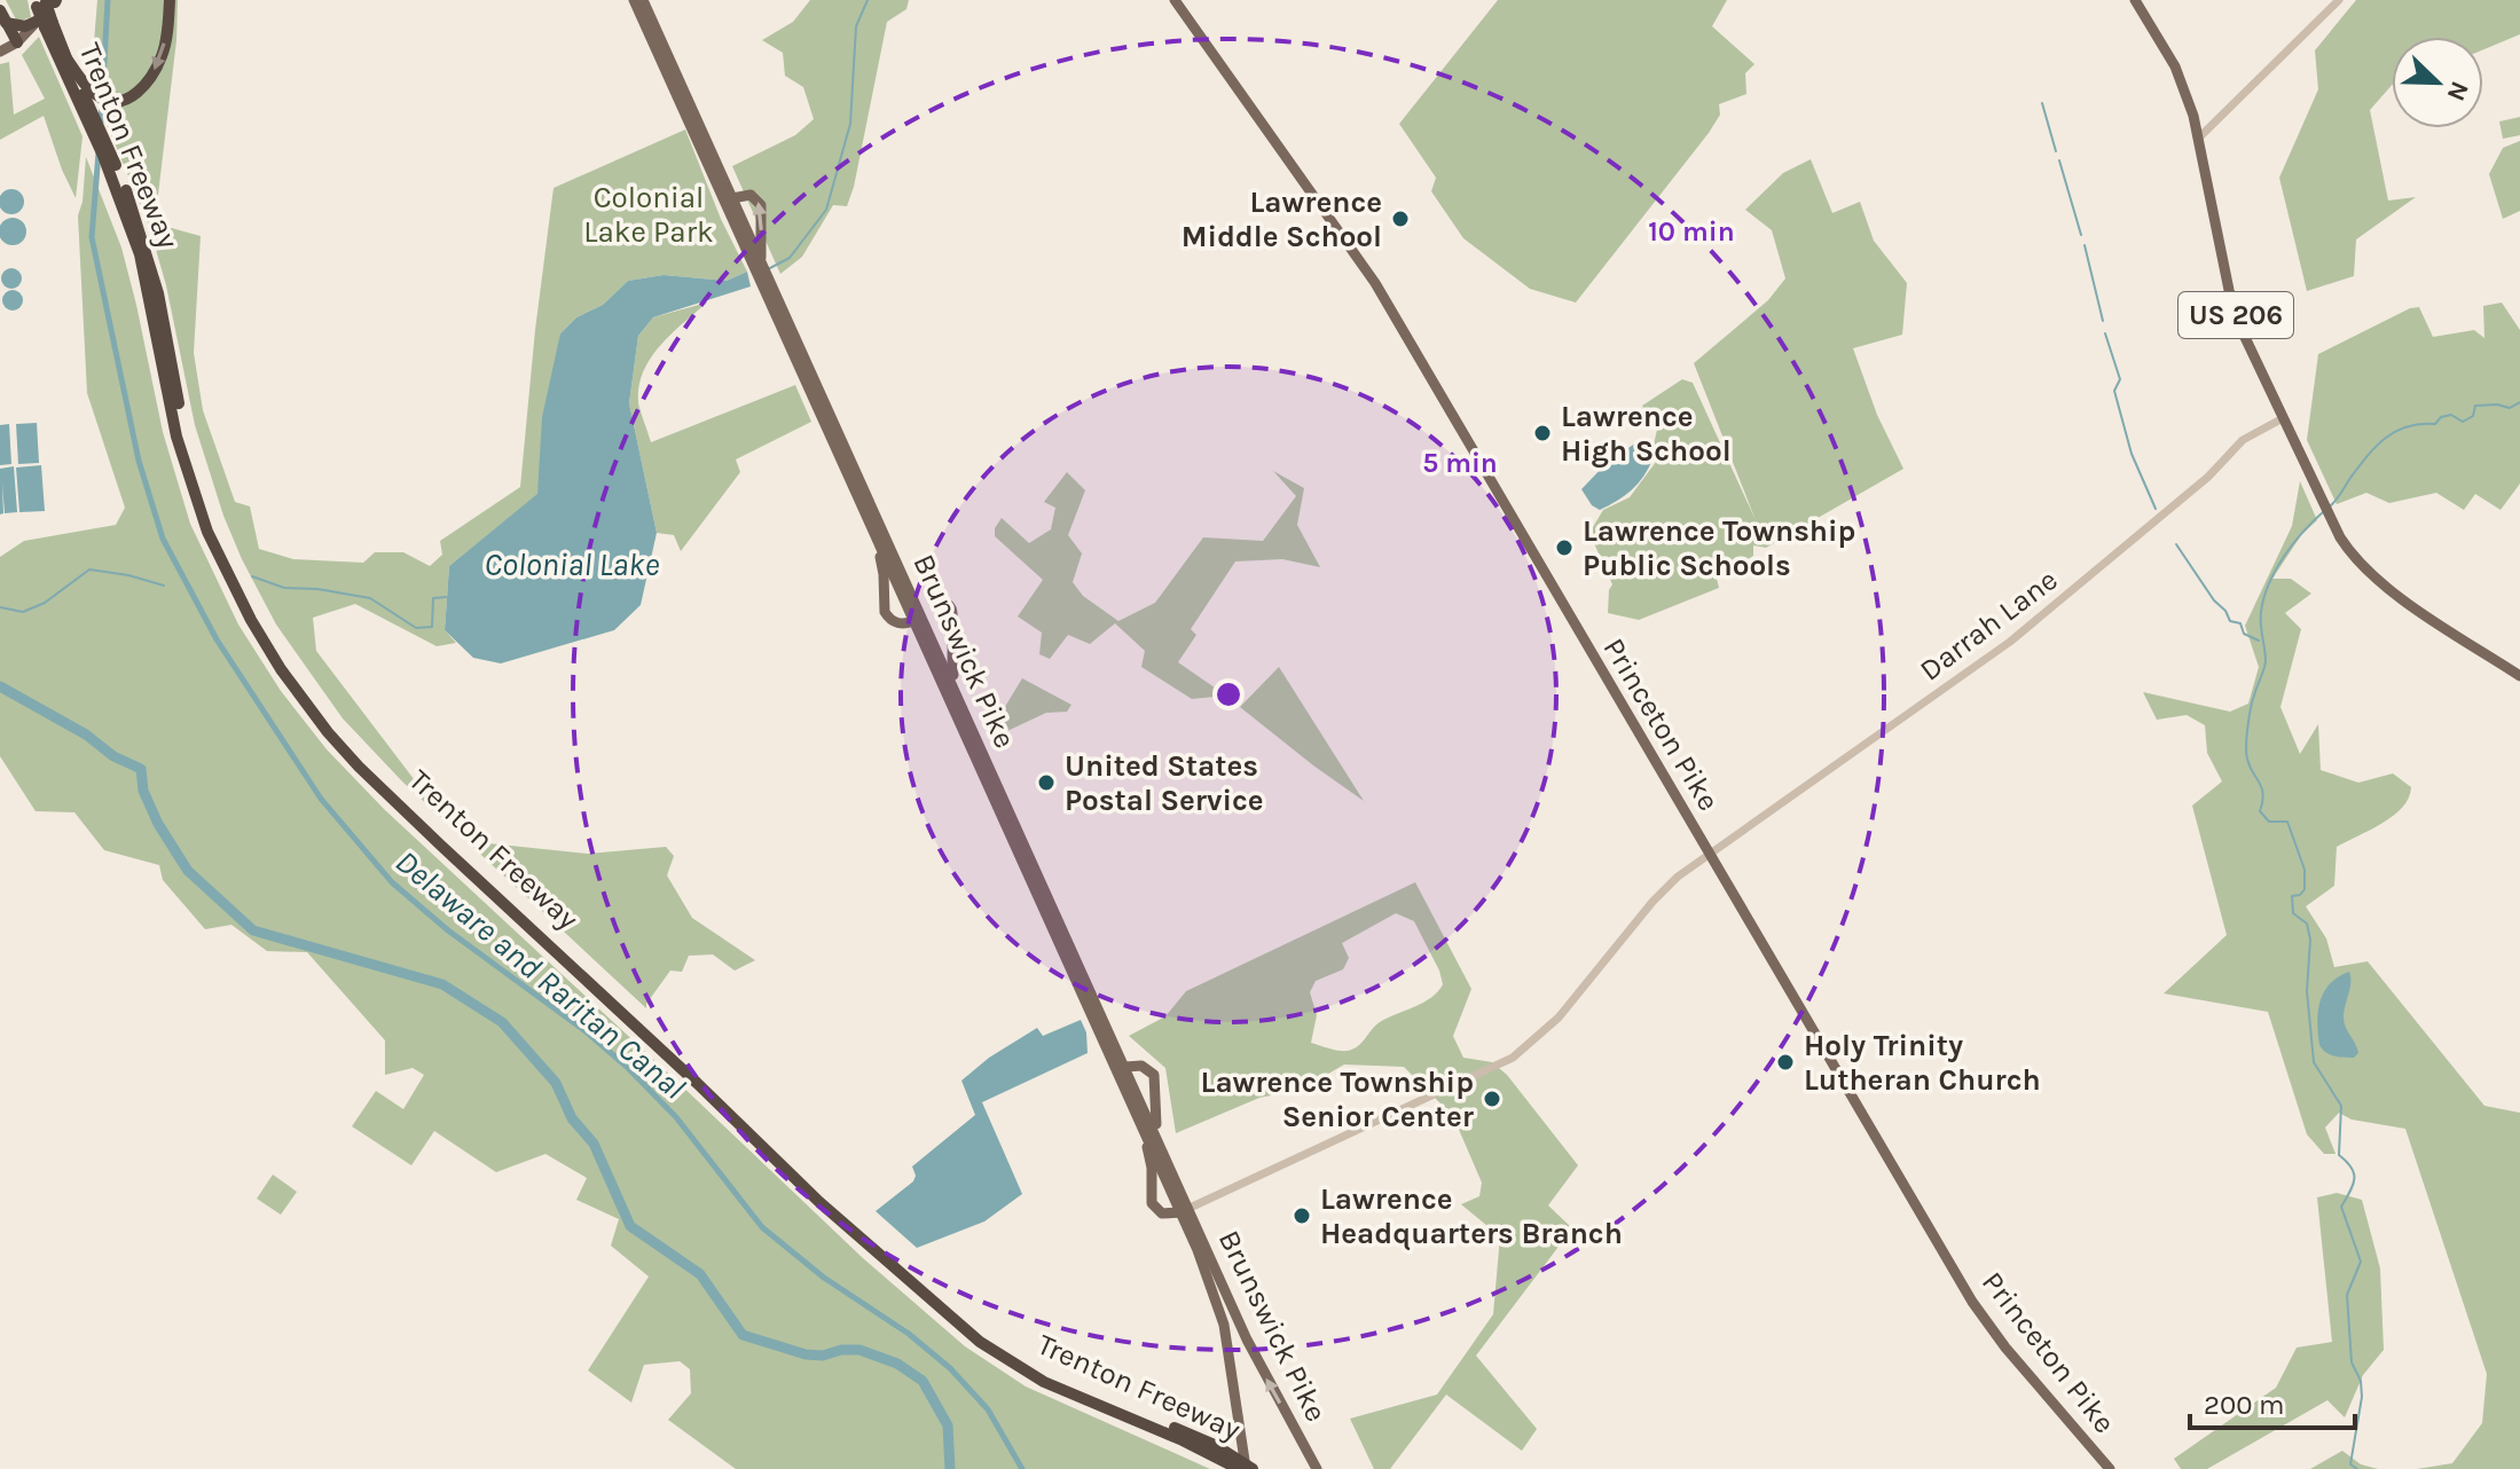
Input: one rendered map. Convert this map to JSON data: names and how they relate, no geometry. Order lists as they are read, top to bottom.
{
  "streets": {
    "highway": ["Trenton Freeway"],
    "main road": ["US 206", "Brunswick Pike", "Princeton Pike"],
    "street": ["Darrah Lane"]
  },
  "crossings": [
    ["Trenton Freeway", "Brunswick Pike"],
    ["US 206", "Darrah Lane"],
    ["Darrah Lane", "Brunswick Pike"],
    ["Darrah Lane", "Princeton Pike"]
  ],
  "water": ["Colonial Lake", "Delaware and Raritan Canal"],
  "parks": ["Colonial Lake Park"],
  "places": [
    "Lawrence Middle School",
    "Lawrence High School",
    "Lawrence Township Public Schools",
    "United States Postal Service",
    "Holy Trinity Lutheran Church",
    "Lawrence Township Senior Center",
    "Lawrence Headquarters Branch"
  ],
  "scale_bar": "200 m",
  "north": "bottom right",
  "rings": ["10 min", "5 min"]
}
